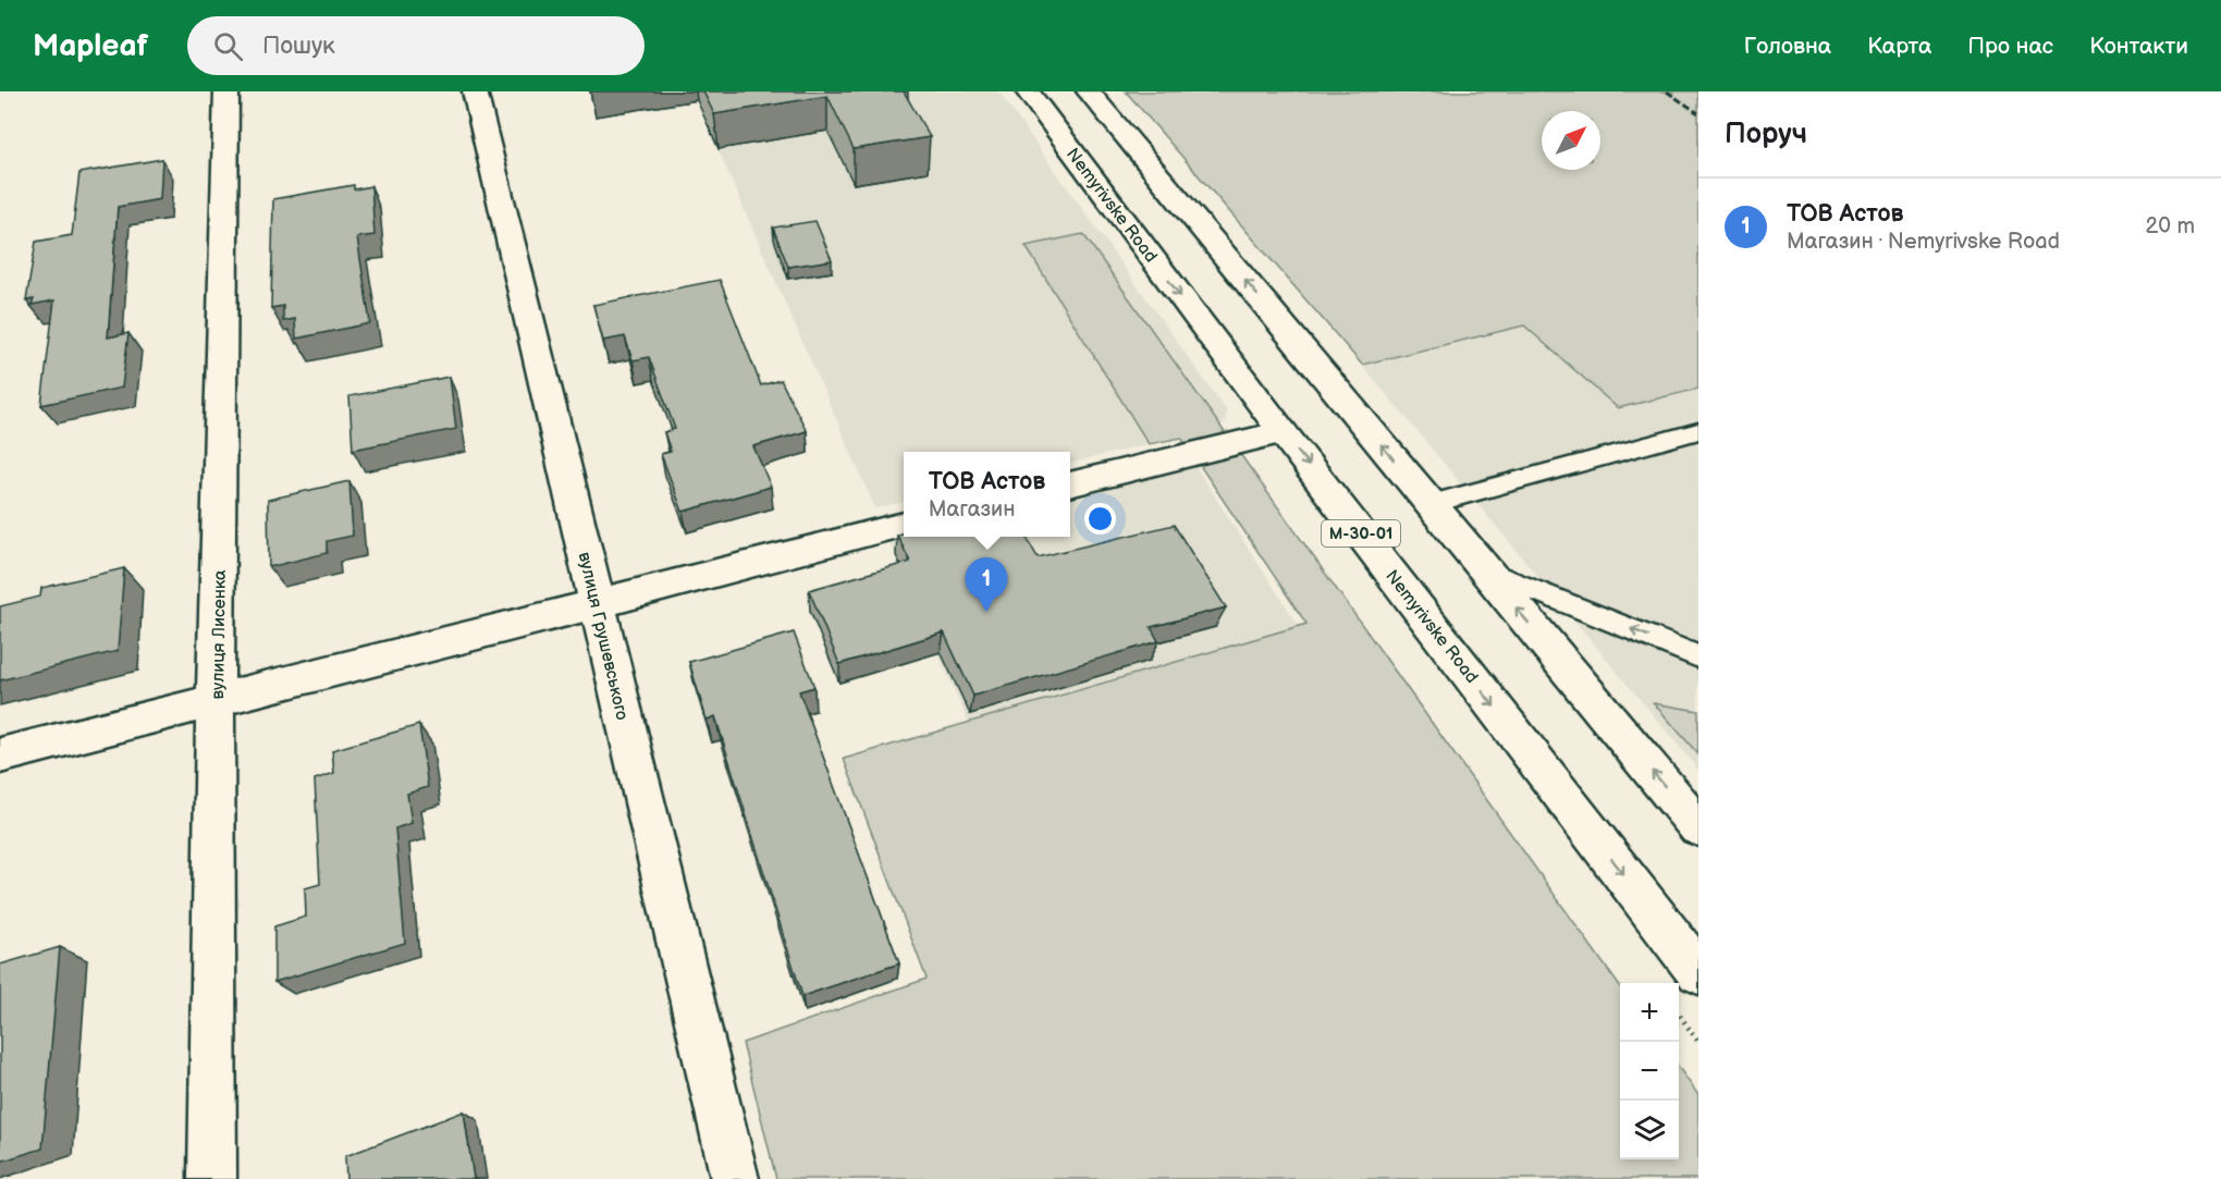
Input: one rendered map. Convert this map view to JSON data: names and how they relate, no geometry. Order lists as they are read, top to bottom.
{
  "streets": {
    "street": [
      "Nemyrivske Road",
      "М-30-01",
      "вулиця Лисенка",
      "вулиця Грушевського"
    ]
  },
  "north": "top right",
  "page": {
    "header": "Mapleaf",
    "search": "Пошук",
    "nav": [
      "Головна",
      "Карта",
      "Про нас",
      "Контакти"
    ],
    "heading": "Поруч",
    "list": [
      {
        "mark": "1",
        "name": "ТОВ Астов",
        "note": "Магазин · Nemyrivske Road",
        "value": "20 m"
      }
    ],
    "popup": ["ТОВ Астов", "Магазин"],
    "pins": "1",
    "map_buttons": ["+", "−"]
  }
}
